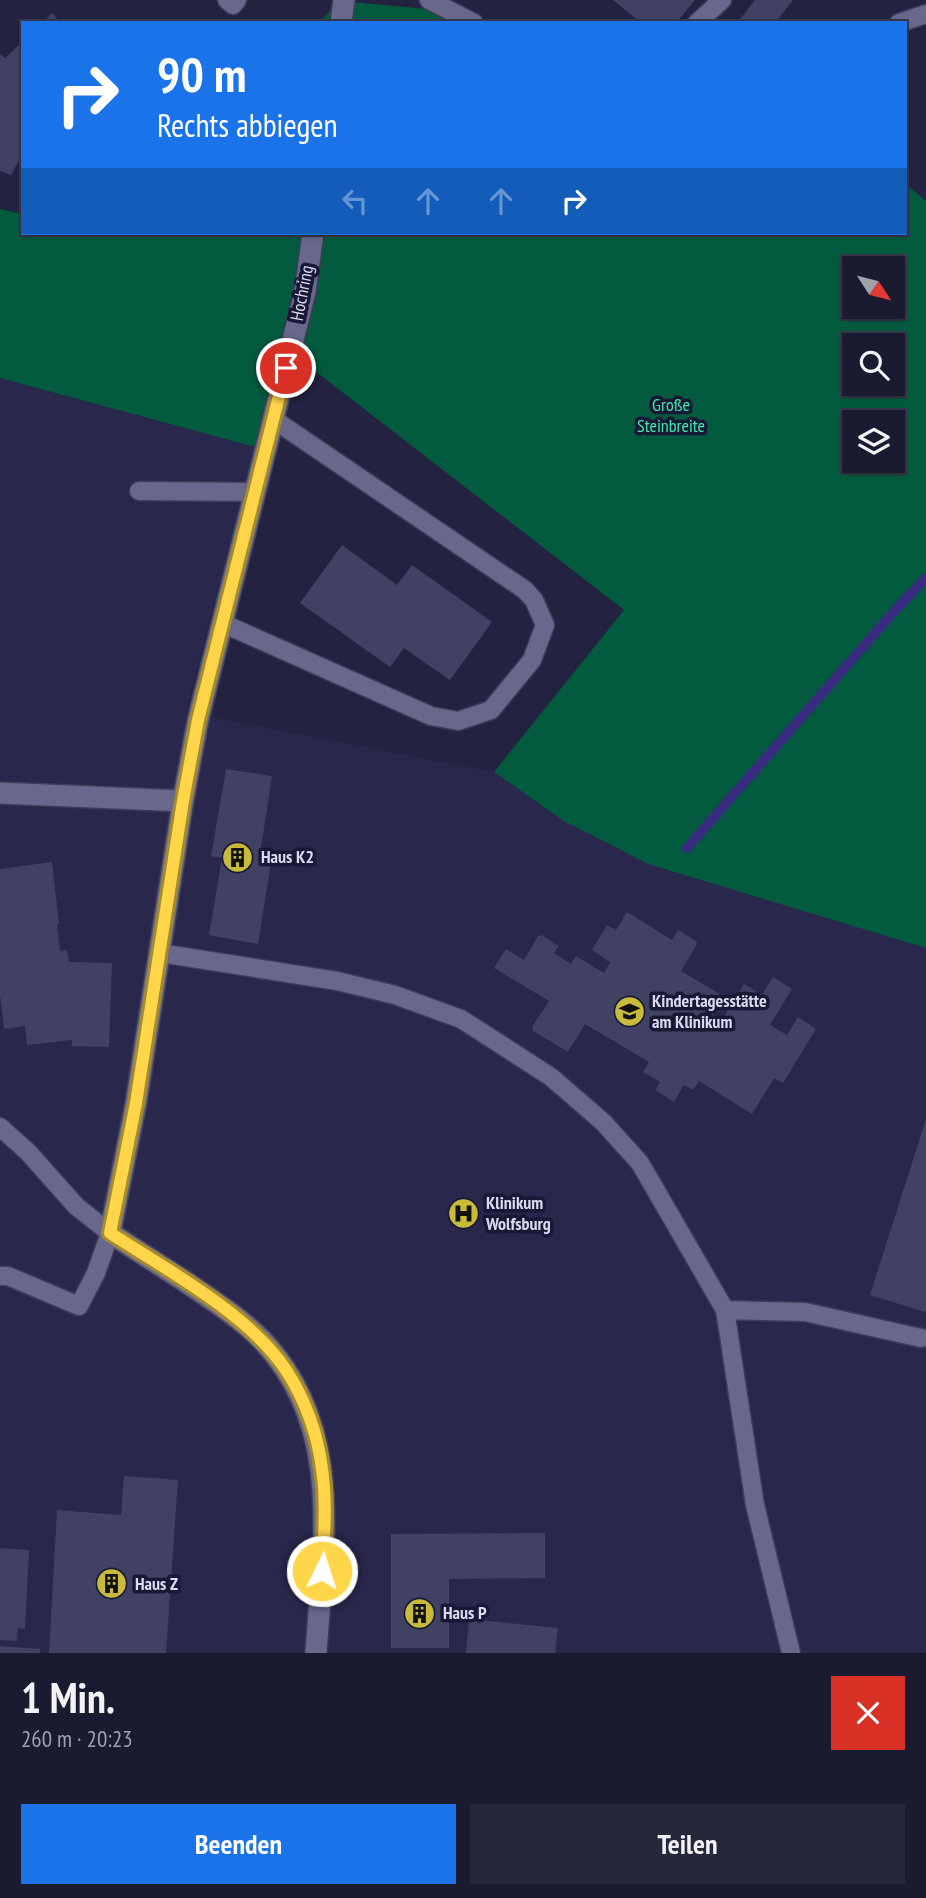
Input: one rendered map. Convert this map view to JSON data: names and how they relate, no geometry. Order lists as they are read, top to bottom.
{
  "streets": {
    "street": ["Hochring"]
  },
  "parks": ["Große Steinbreite"],
  "places": {
    "building": ["Haus K2", "Haus Z", "Haus P"],
    "school or university": ["Kindertagesstätte am Klinikum"],
    "hospital": ["Klinikum Wolfsburg"]
  },
  "north": "bottom right",
  "page": {
    "turn": ["90 m", "Rechts abbiegen"],
    "heading": ["1 Min.", "260 m · 20:23"],
    "buttons": ["Beenden", "Teilen"]
  }
}
